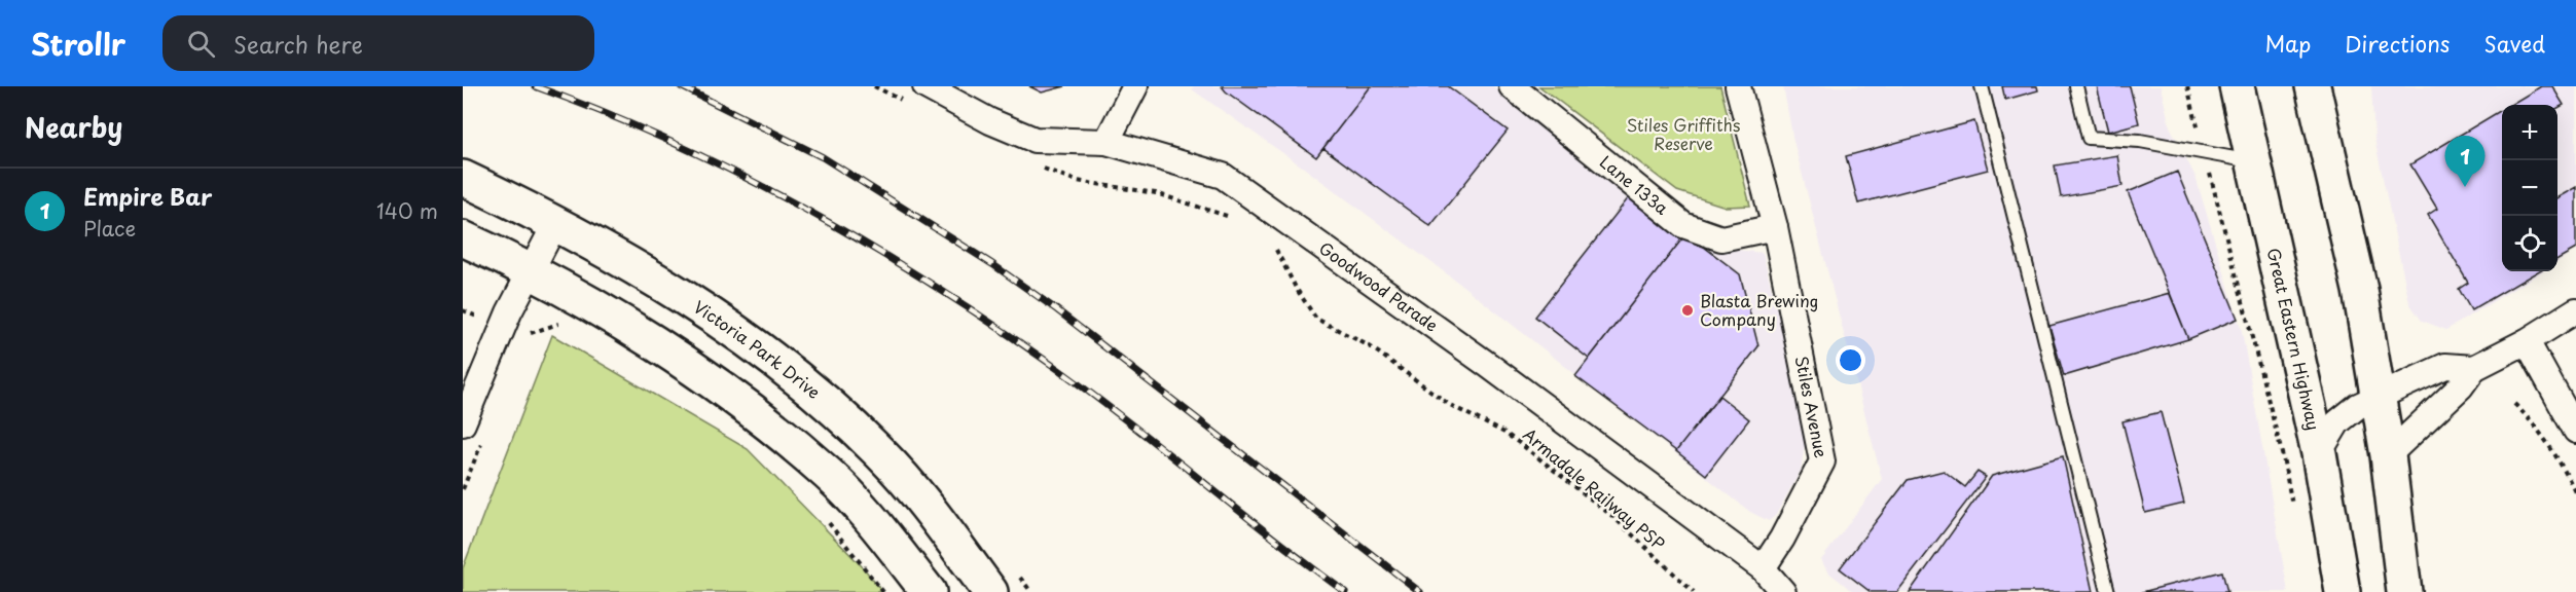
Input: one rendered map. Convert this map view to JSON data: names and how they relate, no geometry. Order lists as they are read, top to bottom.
{
  "streets": {
    "main road": ["Great Eastern Highway", "Victoria Park Drive"],
    "street": ["Lane 133a", "Goodwood Parade", "Stiles Avenue"],
    "path": ["Armadale Railway PSP"]
  },
  "crossings": [
    ["Lane 133a", "Stiles Avenue"],
    ["Goodwood Parade", "Stiles Avenue"]
  ],
  "parks": ["Stiles Griffiths Reserve"],
  "places": ["Blasta Brewing Company"],
  "page": {
    "header": "Strollr",
    "search": "Search here",
    "nav": ["Map", "Directions", "Saved"],
    "heading": "Nearby",
    "map_buttons": ["+", "−"],
    "pins": "1",
    "list": [
      {
        "mark": "1",
        "name": "Empire Bar",
        "note": "Place",
        "value": "140 m"
      }
    ]
  }
}
